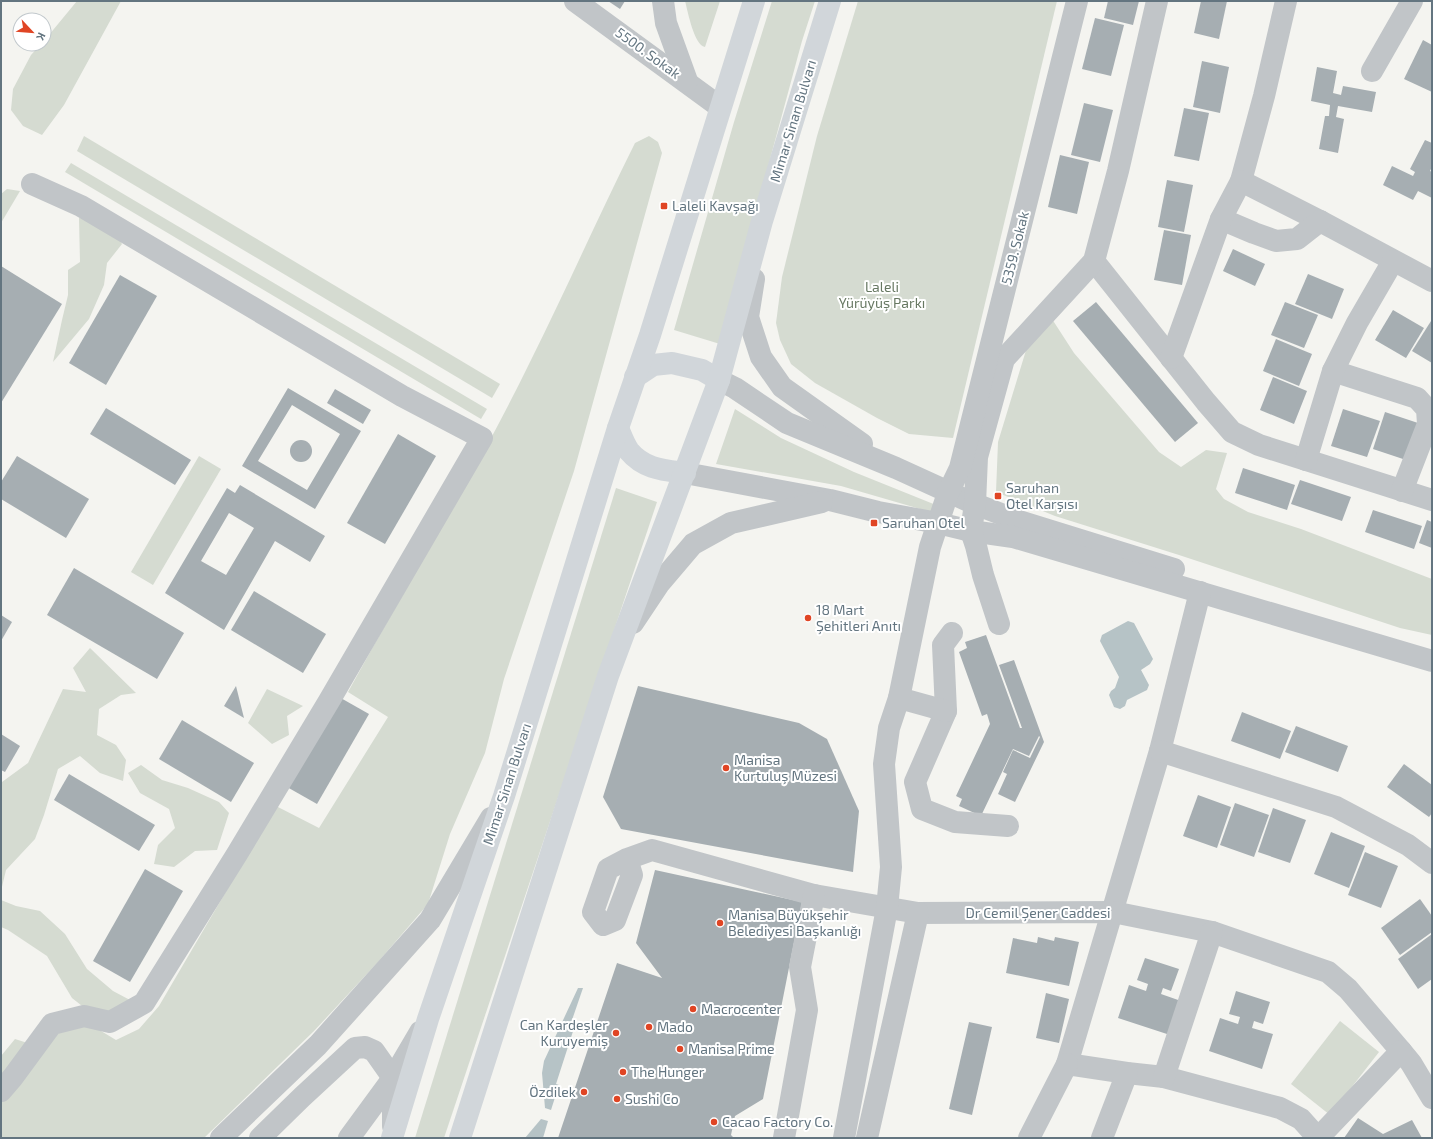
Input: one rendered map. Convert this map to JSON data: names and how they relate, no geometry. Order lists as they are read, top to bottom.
{
  "streets": {
    "highway": ["Mimar Sinan Bulvarı"],
    "street": ["5500. Sokak", "5359. Sokak", "Dr Cemil Şener Caddesi"]
  },
  "crossings": [
    ["5359. Sokak", "Dr Cemil Şener Caddesi"]
  ],
  "parks": ["Laleli Yürüyüş Parkı"],
  "places": {
    "transit": ["Laleli Kavşağı", "Saruhan Otel Karşısı", "Saruhan Otel"],
    "other": [
      "18 Mart Şehitleri Anıtı",
      "Manisa Kurtuluş Müzesi",
      "Manisa Büyükşehir Belediyesi Başkanlığı",
      "Macrocenter",
      "Mado",
      "Can Kardeşler Kuruyemiş",
      "Manisa Prime",
      "The Hunger",
      "Özdilek",
      "Sushi Co",
      "Cacao Factory Co."
    ]
  },
  "north": "bottom right"
}
